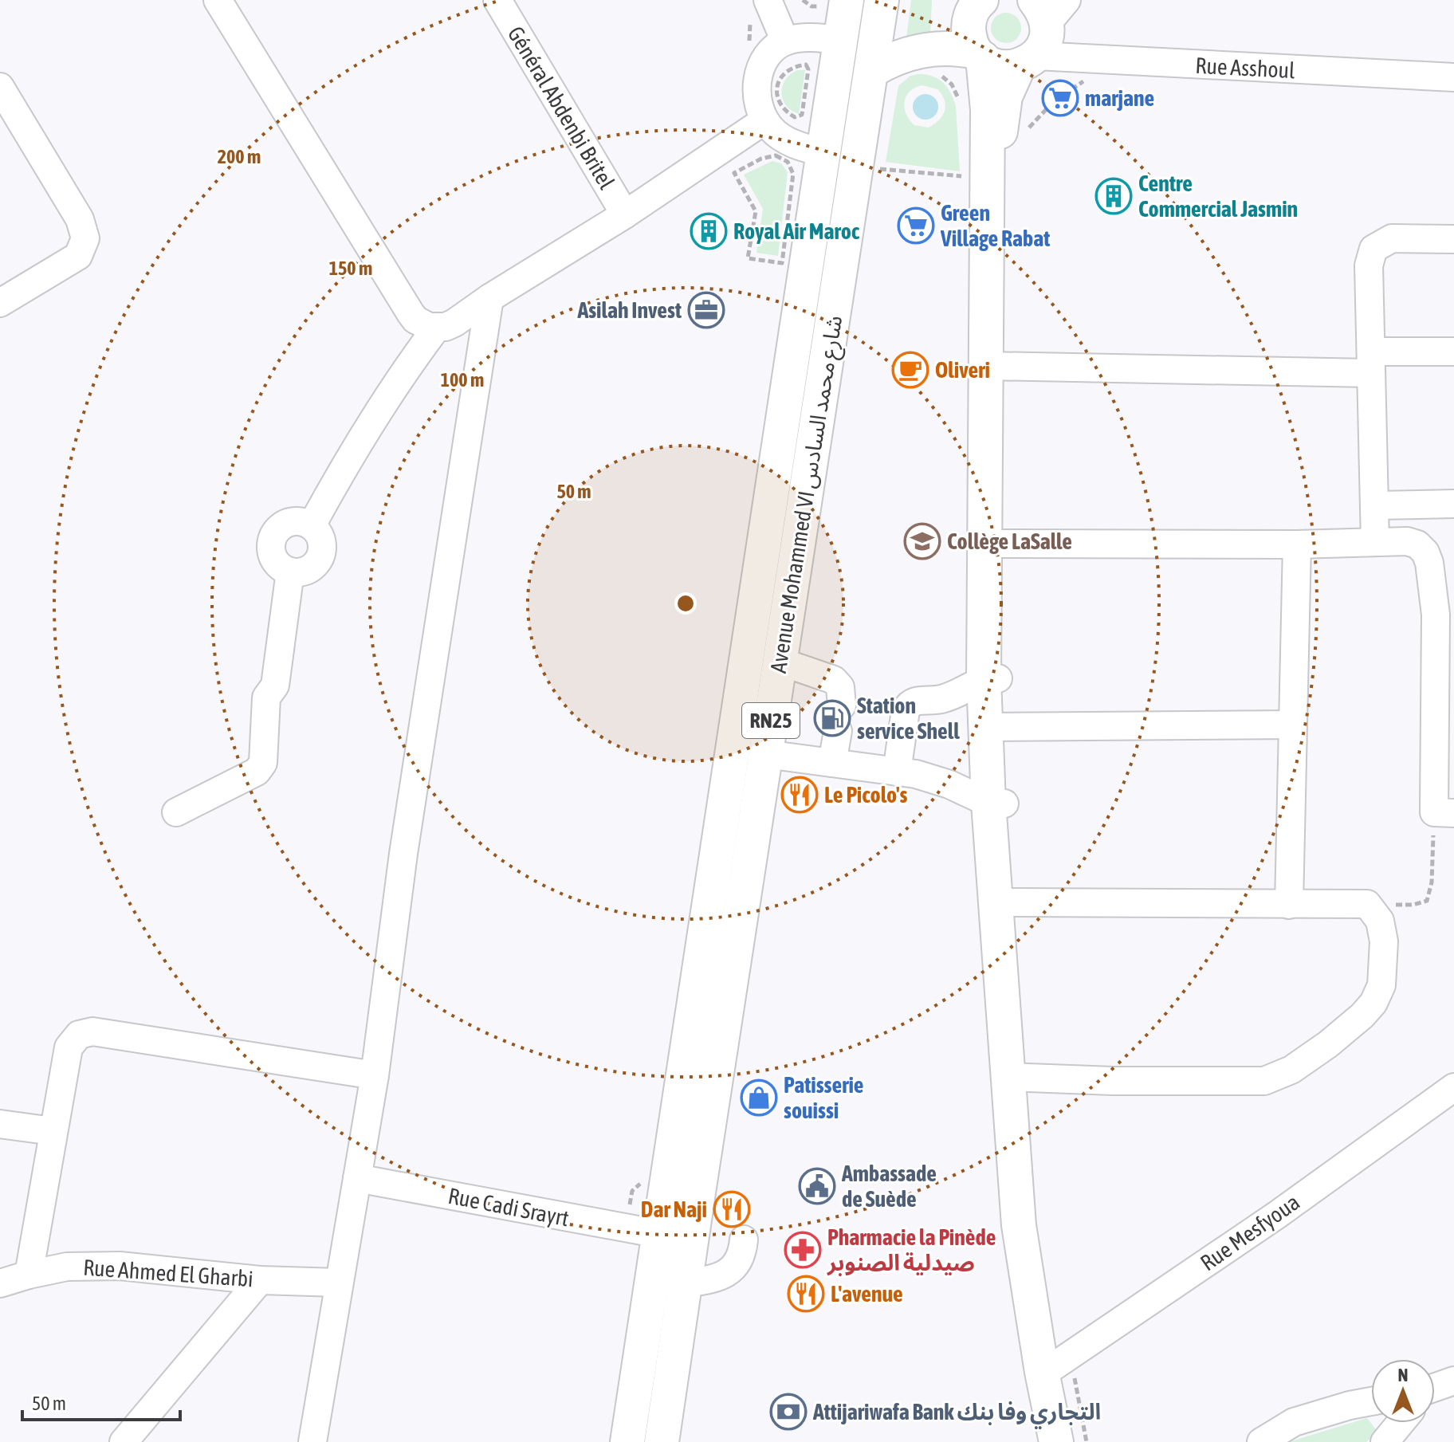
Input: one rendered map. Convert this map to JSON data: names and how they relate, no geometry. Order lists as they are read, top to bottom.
{
  "streets": {
    "main road": ["Avenue Mohammed VI شارع محمد السادس", "RN25"],
    "street": [
      "Rue Asshoul",
      "Général Abdenbi Britel",
      "Rue Cadi Srayrt",
      "Rue Mesfyoua",
      "Rue Ahmed El Gharbi"
    ]
  },
  "crossings": [
    ["Avenue Mohammed VI شارع محمد السادس", "Rue Cadi Srayrt"]
  ],
  "places": {
    "supermarket": ["marjane", "Green Village Rabat"],
    "building": ["Centre Commercial Jasmin", "Royal Air Maroc"],
    "office": ["Asilah Invest"],
    "cafe": ["Oliveri"],
    "school or university": ["Collège LaSalle"],
    "fuel station": ["Station service Shell"],
    "restaurant": ["Le Picolo's", "Dar Naji", "L'avenue"],
    "shop": ["Patisserie souissi"],
    "public building": ["Ambassade de Suède"],
    "pharmacy": ["Pharmacie la Pinède صيدلية الصنوبر"],
    "bank": ["Attijariwafa Bank التجاري وفا بنك"]
  },
  "scale_bar": "50 m",
  "north": "top",
  "rings": [
    "200 m",
    "150 m",
    "100 m",
    "50 m"
  ]
}
